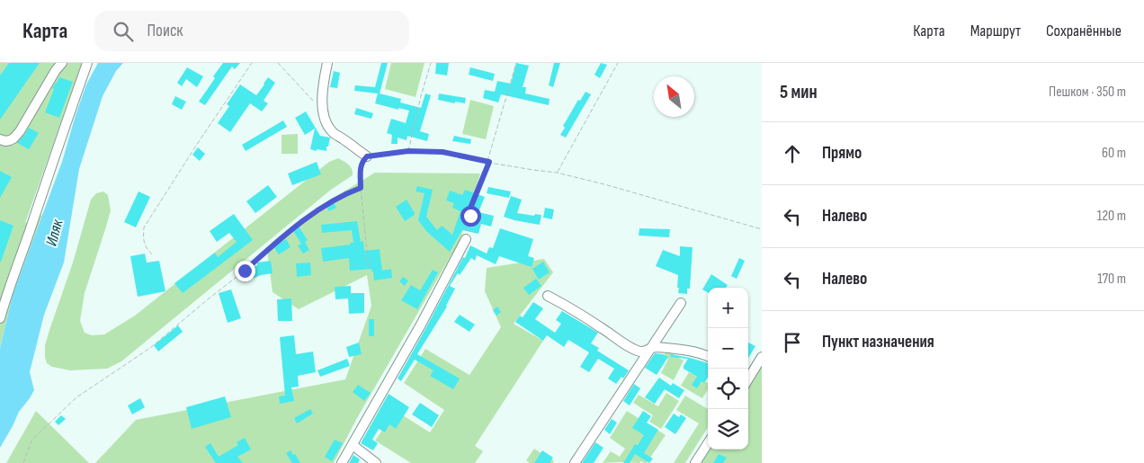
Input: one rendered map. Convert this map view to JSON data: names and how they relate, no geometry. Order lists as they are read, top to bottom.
{
  "water": ["Иляк"],
  "north": "top left",
  "page": {
    "header": "Карта",
    "search": "Поиск",
    "nav": ["Карта", "Маршрут", "Сохранённые"],
    "heading": ["5 мин", "Пешком · 350 m"],
    "list": [
      ["Прямо", "60 m"],
      ["Налево", "120 m"],
      ["Налево", "170 m"],
      "Пункт назначения"
    ],
    "map_buttons": ["+", "−"]
  }
}
